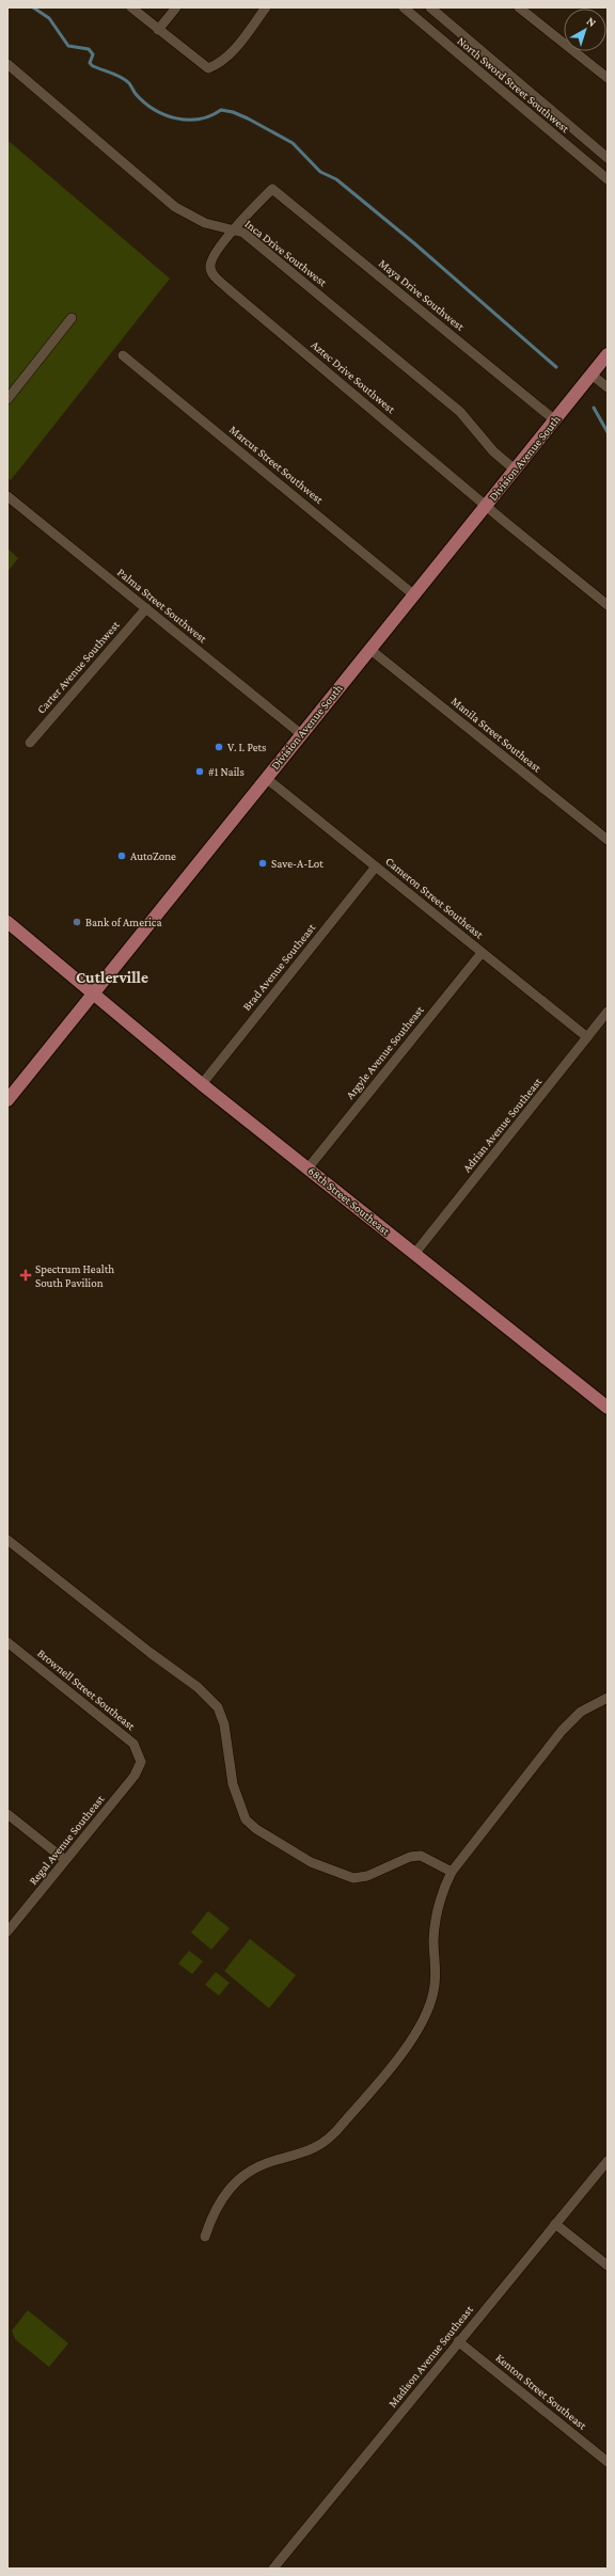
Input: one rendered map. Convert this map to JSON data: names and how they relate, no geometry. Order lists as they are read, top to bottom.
{
  "streets": {
    "main road": ["Division Avenue South", "68th Street Southeast"],
    "street": [
      "North Sword Street Southwest",
      "Inca Drive Southwest",
      "Maya Drive Southwest",
      "Aztec Drive Southwest",
      "Marcus Street Southwest",
      "Palma Street Southwest",
      "Carter Avenue Southwest",
      "Manila Street Southeast",
      "Cameron Street Southeast",
      "Brad Avenue Southeast",
      "Argyle Avenue Southeast",
      "Adrian Avenue Southeast",
      "Brownell Street Southeast",
      "Regal Avenue Southeast",
      "Madison Avenue Southeast",
      "Kenton Street Southeast"
    ]
  },
  "crossings": [
    ["Inca Drive Southwest", "Maya Drive Southwest"],
    ["Inca Drive Southwest", "Aztec Drive Southwest"],
    ["Inca Drive Southwest", "Division Avenue South"],
    ["Maya Drive Southwest", "Aztec Drive Southwest"],
    ["Maya Drive Southwest", "Division Avenue South"],
    ["Aztec Drive Southwest", "Division Avenue South"],
    ["Division Avenue South", "Marcus Street Southwest"],
    ["Division Avenue South", "Palma Street Southwest"],
    ["Division Avenue South", "Manila Street Southeast"],
    ["Division Avenue South", "Cameron Street Southeast"],
    ["Division Avenue South", "68th Street Southeast"],
    ["Palma Street Southwest", "Carter Avenue Southwest"],
    ["Cameron Street Southeast", "Brad Avenue Southeast"],
    ["Cameron Street Southeast", "Argyle Avenue Southeast"],
    ["Cameron Street Southeast", "Adrian Avenue Southeast"],
    ["Brad Avenue Southeast", "68th Street Southeast"],
    ["Argyle Avenue Southeast", "68th Street Southeast"],
    ["Adrian Avenue Southeast", "68th Street Southeast"],
    ["Brownell Street Southeast", "Regal Avenue Southeast"],
    ["Madison Avenue Southeast", "Kenton Street Southeast"]
  ],
  "districts": ["Cutlerville"],
  "places": {
    "other": [
      "V. I. Pets",
      "#1 Nails",
      "AutoZone",
      "Save-A-Lot",
      "Bank of America"
    ],
    "health": ["Spectrum Health South Pavilion"]
  },
  "north": "top right"
}
